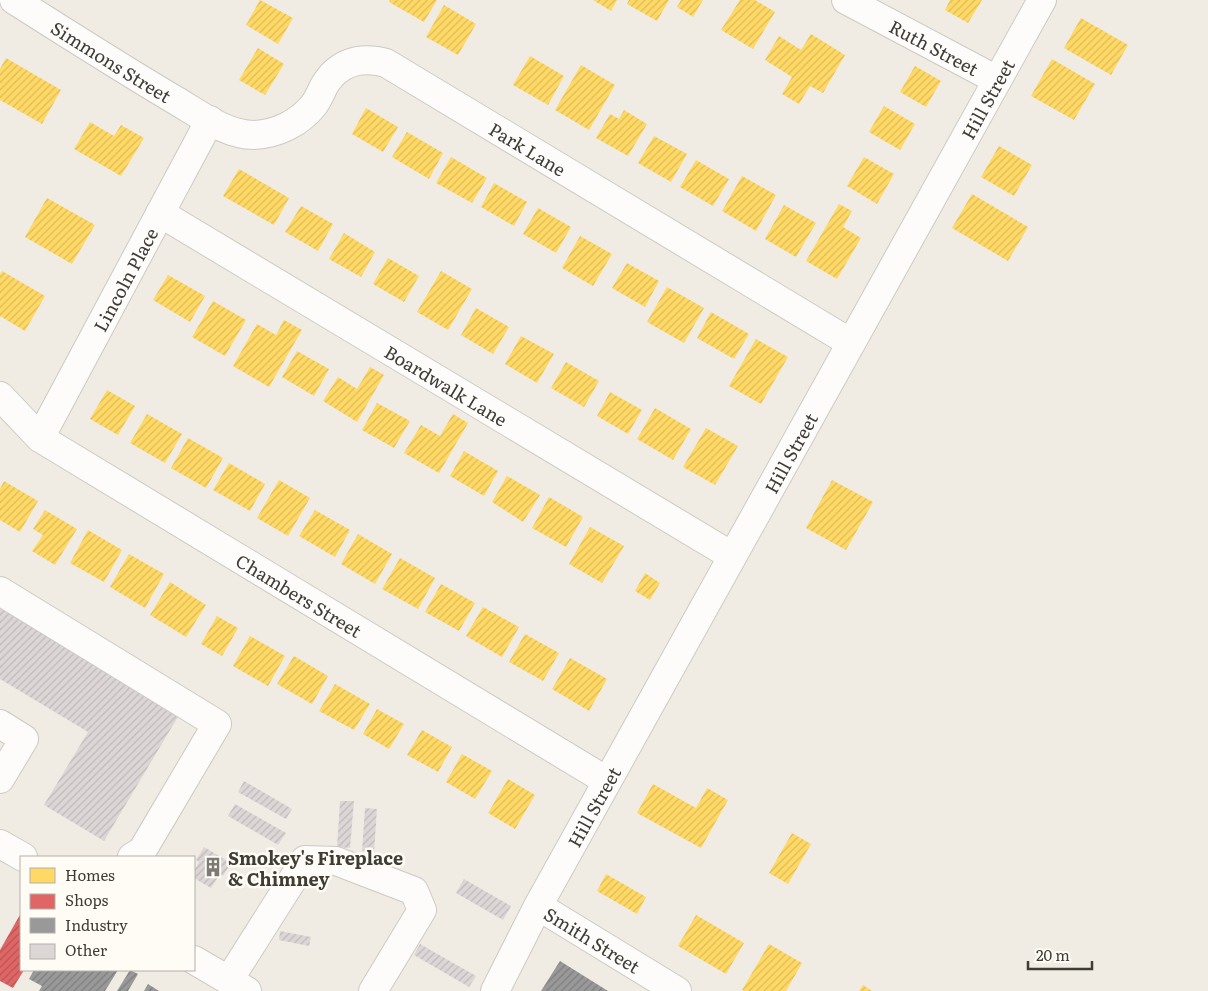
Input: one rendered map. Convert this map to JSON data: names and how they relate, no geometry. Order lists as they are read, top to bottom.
{
  "streets": {
    "street": [
      "Ruth Street",
      "Simmons Street",
      "Hill Street",
      "Park Lane",
      "Lincoln Place",
      "Boardwalk Lane",
      "Chambers Street",
      "Smith Street"
    ]
  },
  "crossings": [
    ["Ruth Street", "Hill Street"],
    ["Simmons Street", "Park Lane"],
    ["Simmons Street", "Lincoln Place"],
    ["Hill Street", "Park Lane"],
    ["Hill Street", "Boardwalk Lane"],
    ["Hill Street", "Chambers Street"],
    ["Hill Street", "Smith Street"],
    ["Park Lane", "Lincoln Place"],
    ["Lincoln Place", "Boardwalk Lane"],
    ["Lincoln Place", "Chambers Street"]
  ],
  "places": {
    "building": ["Smokey's Fireplace & Chimney"]
  },
  "legend": [
    "Homes",
    "Shops",
    "Industry",
    "Other"
  ],
  "scale_bar": "20 m"
}
